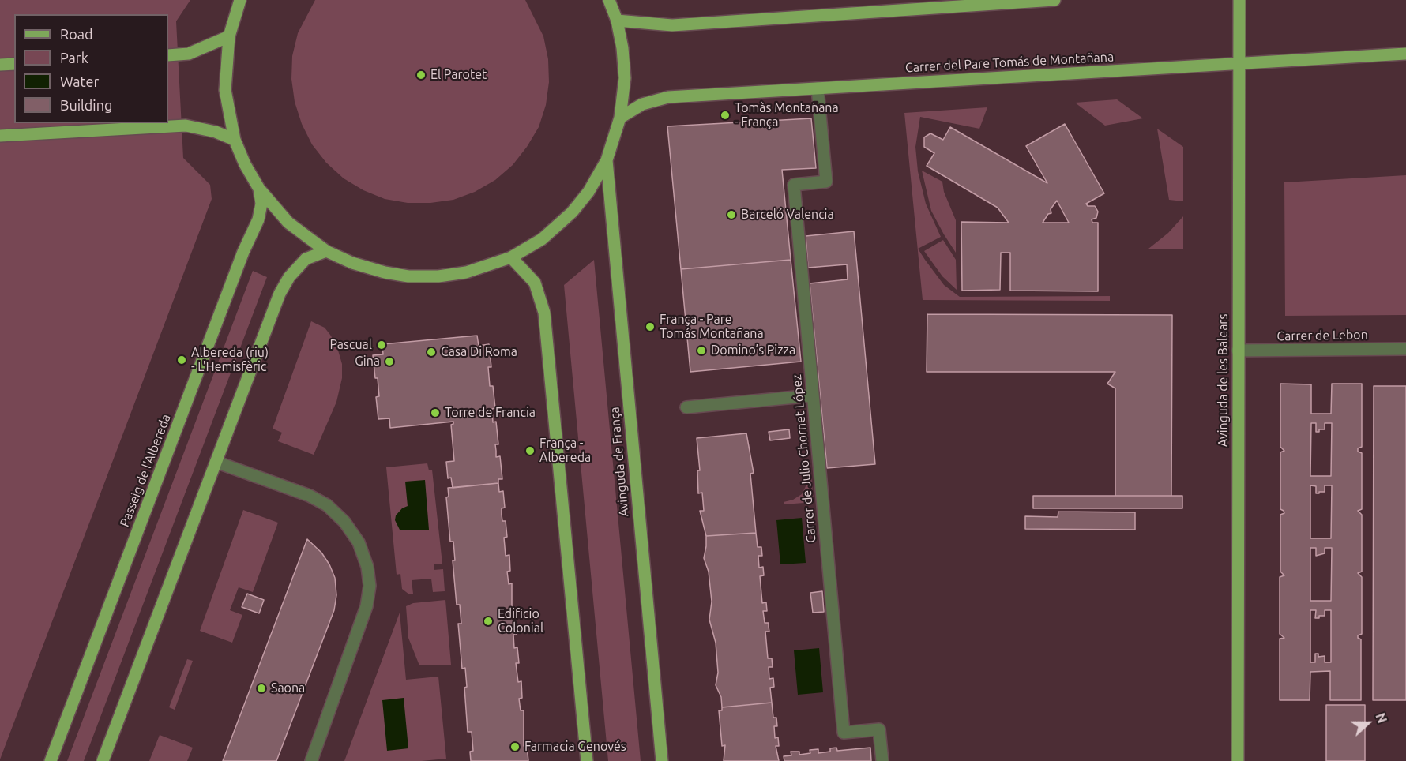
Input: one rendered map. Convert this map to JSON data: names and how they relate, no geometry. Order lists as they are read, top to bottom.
{
  "streets": {
    "main road": [
      "Carrer del Pare Tomás de Montañana",
      "Avinguda de les Balears",
      "Avinguda de França",
      "Passeig de l'Albereda"
    ],
    "street": ["Carrer de Lebon", "Carrer de Julio Chornet López"]
  },
  "crossings": [
    ["Carrer del Pare Tomás de Montañana", "Avinguda de les Balears"],
    ["Carrer del Pare Tomás de Montañana", "Carrer de Julio Chornet López"],
    ["Carrer de Lebon", "Avinguda de les Balears"]
  ],
  "places": [
    "El Parotet",
    "Tomàs Montañana - França",
    "Barceló Valencia",
    "França - Pare Tomás Montañana",
    "Pascual",
    "Domino’s Pizza",
    "Casa Di Roma",
    "Albereda (riu) - L'Hemisfèric",
    "Gina",
    "Torre de Francia",
    "França - Albereda",
    "Edificio Colonial",
    "Saona",
    "Farmacia Genovés"
  ],
  "legend": [
    "Road",
    "Park",
    "Water",
    "Building"
  ],
  "north": "right"
}
